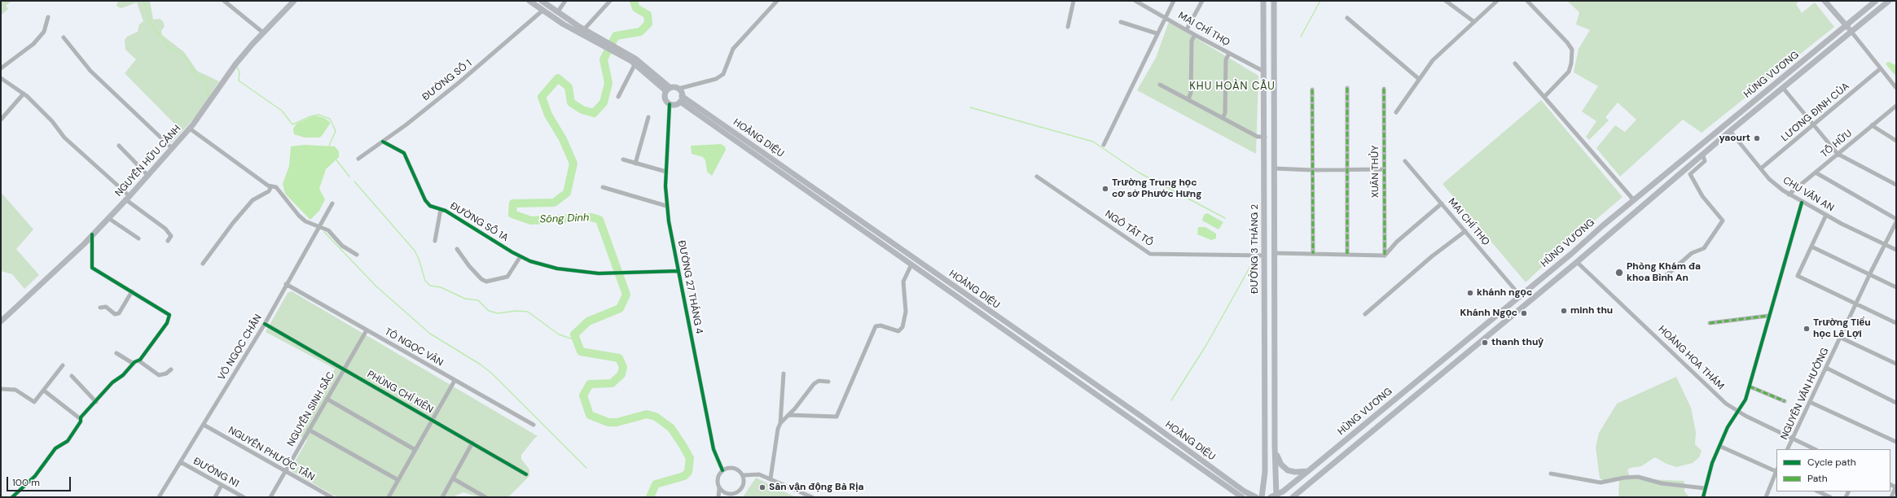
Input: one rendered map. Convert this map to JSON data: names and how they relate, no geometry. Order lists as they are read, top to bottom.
{
  "streets": {
    "main road": [
      "HÙNG VƯƠNG",
      "HOÀNG DIỆU",
      "NGUYỄN HỮU CẢNH",
      "ĐƯỜNG 3 THÁNG 2",
      "HOÀNG HOA THÁM"
    ],
    "street": [
      "MAI CHÍ THỌ",
      "ĐƯỜNG SỐ 1",
      "LƯƠNG ĐỊNH CỦA",
      "TỐ HỮU",
      "XUÂN THỦY",
      "CHU VĂN AN",
      "ĐƯỜNG SỐ 1A",
      "NGÔ TẤT TỐ",
      "ĐƯỜNG 27 THÁNG 4",
      "VÕ NGỌC CHẤN",
      "TÔ NGỌC VÂN",
      "PHÙNG CHÍ KIÊN",
      "NGUYỄN VĂN HƯỞNG",
      "NGUYỄN SINH SẮC",
      "NGUYỄN PHƯỚC TẦN",
      "ĐƯỜNG N1"
    ]
  },
  "crossings": [
    ["MAI CHÍ THỌ", "HÙNG VƯƠNG"],
    ["MAI CHÍ THỌ", "ĐƯỜNG 3 THÁNG 2"],
    ["HÙNG VƯƠNG", "CHU VĂN AN"],
    ["HÙNG VƯƠNG", "ĐƯỜNG 3 THÁNG 2"],
    ["HÙNG VƯƠNG", "HOÀNG HOA THÁM"],
    ["ĐƯỜNG SỐ 1", "ĐƯỜNG SỐ 1A"],
    ["LƯƠNG ĐỊNH CỦA", "CHU VĂN AN"],
    ["HOÀNG DIỆU", "ĐƯỜNG 27 THÁNG 4"],
    ["TỐ HỮU", "CHU VĂN AN"],
    ["CHU VĂN AN", "NGUYỄN VĂN HƯỞNG"],
    ["ĐƯỜNG SỐ 1A", "ĐƯỜNG 27 THÁNG 4"],
    ["NGÔ TẤT TỐ", "ĐƯỜNG 3 THÁNG 2"],
    ["VÕ NGỌC CHẤN", "TÔ NGỌC VÂN"],
    ["VÕ NGỌC CHẤN", "PHÙNG CHÍ KIÊN"],
    ["VÕ NGỌC CHẤN", "NGUYỄN PHƯỚC TẦN"],
    ["VÕ NGỌC CHẤN", "ĐƯỜNG N1"],
    ["TÔ NGỌC VÂN", "NGUYỄN SINH SẮC"],
    ["HOÀNG HOA THÁM", "NGUYỄN VĂN HƯỞNG"],
    ["PHÙNG CHÍ KIÊN", "NGUYỄN SINH SẮC"],
    ["NGUYỄN SINH SẮC", "NGUYỄN PHƯỚC TẦN"]
  ],
  "districts": ["KHU HOÀN CẦU"],
  "water": ["Sông Dinh"],
  "places": [
    "yaourt",
    "Trường Trung học cơ sở Phước Hưng",
    "Phòng Khám đa khoa Bình An",
    "khánh ngọc",
    "minh thu",
    "Khánh Ngọc",
    "Trường Tiểu học Lê Lợi",
    "thanh thuỷ",
    "Sân vận động Bà Rịa"
  ],
  "legend": ["Cycle path", "Path"],
  "scale_bar": "100 m"
}
